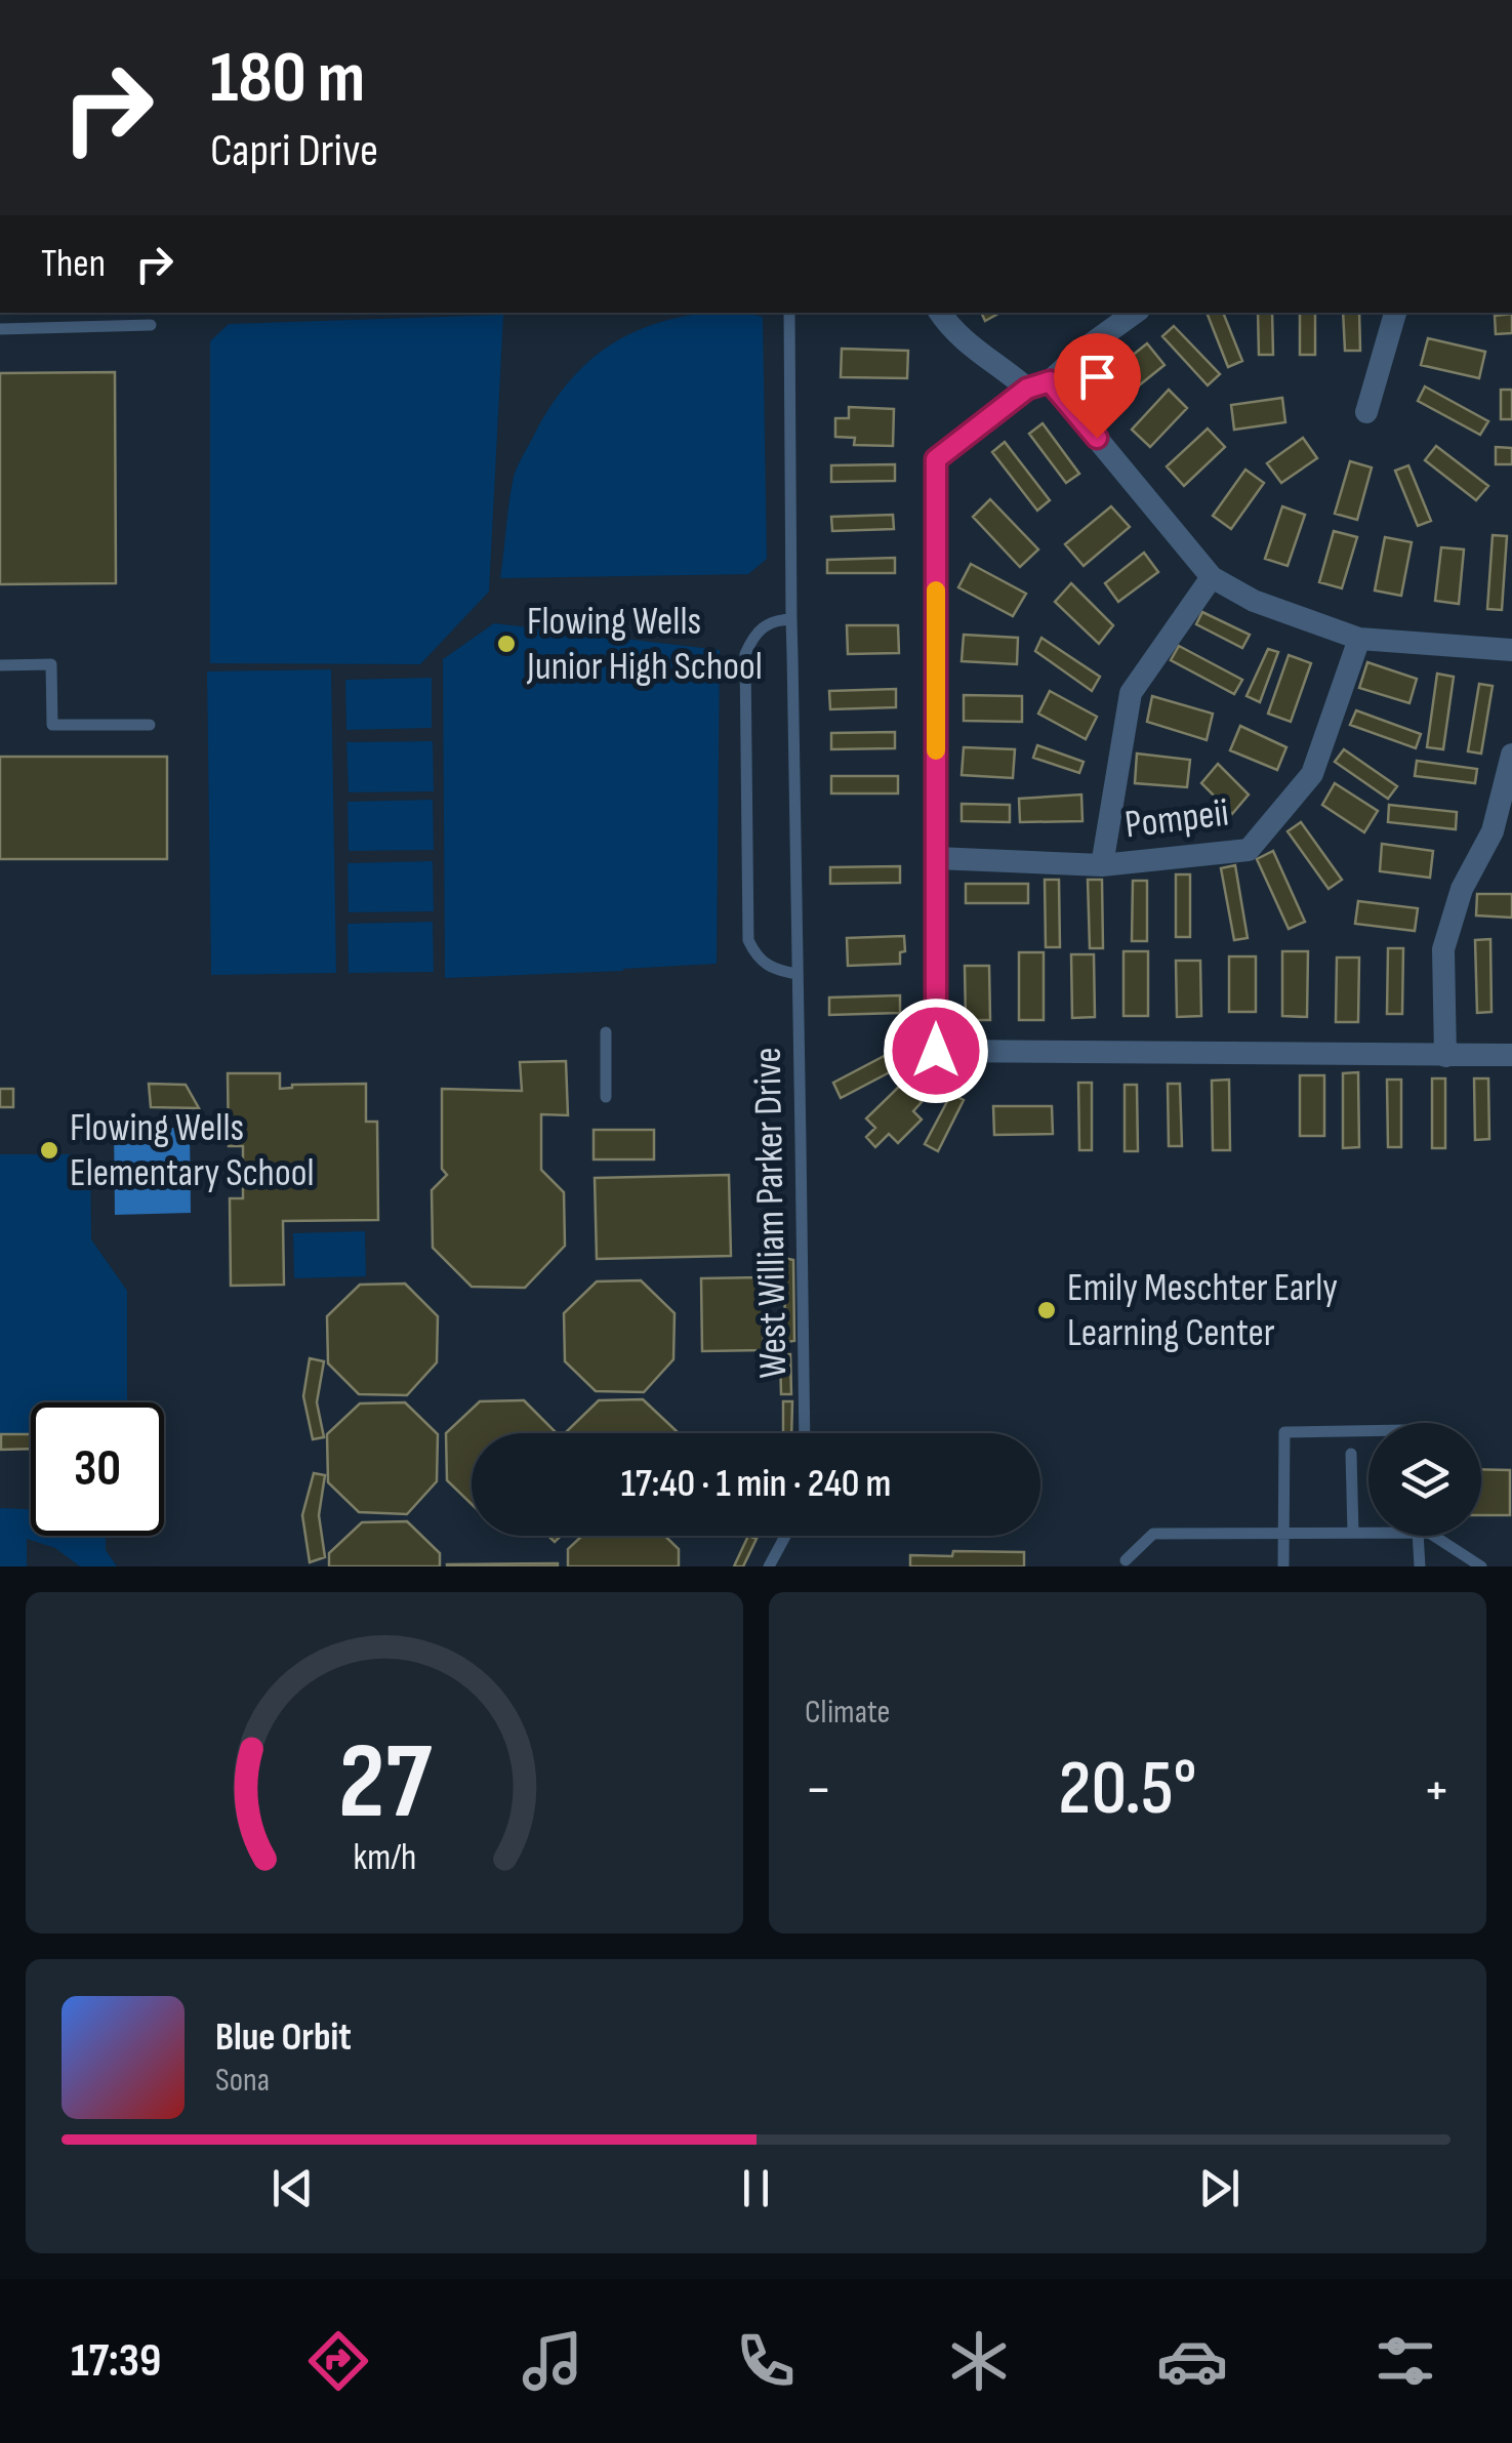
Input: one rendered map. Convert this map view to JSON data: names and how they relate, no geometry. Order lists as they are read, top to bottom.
{
  "streets": {
    "street": ["Pompeii"],
    "lane": ["West William Parker Drive"]
  },
  "places": ["Flowing Wells Junior High School", "Flowing Wells Elementary School", "Emily Meschter Early Learning Center"],
  "page": {
    "turn": ["180 m", "Capri Drive"],
    "then": "Then",
    "limit": "30",
    "trip": "17:40 · 1 min · 240 m",
    "tile": "Climate",
    "heat": ["−", "20.5°", "+"],
    "song": ["Blue Orbit", "Sona"],
    "tabs": "17:39",
    "gauge": ["27", "km/h"]
  }
}
